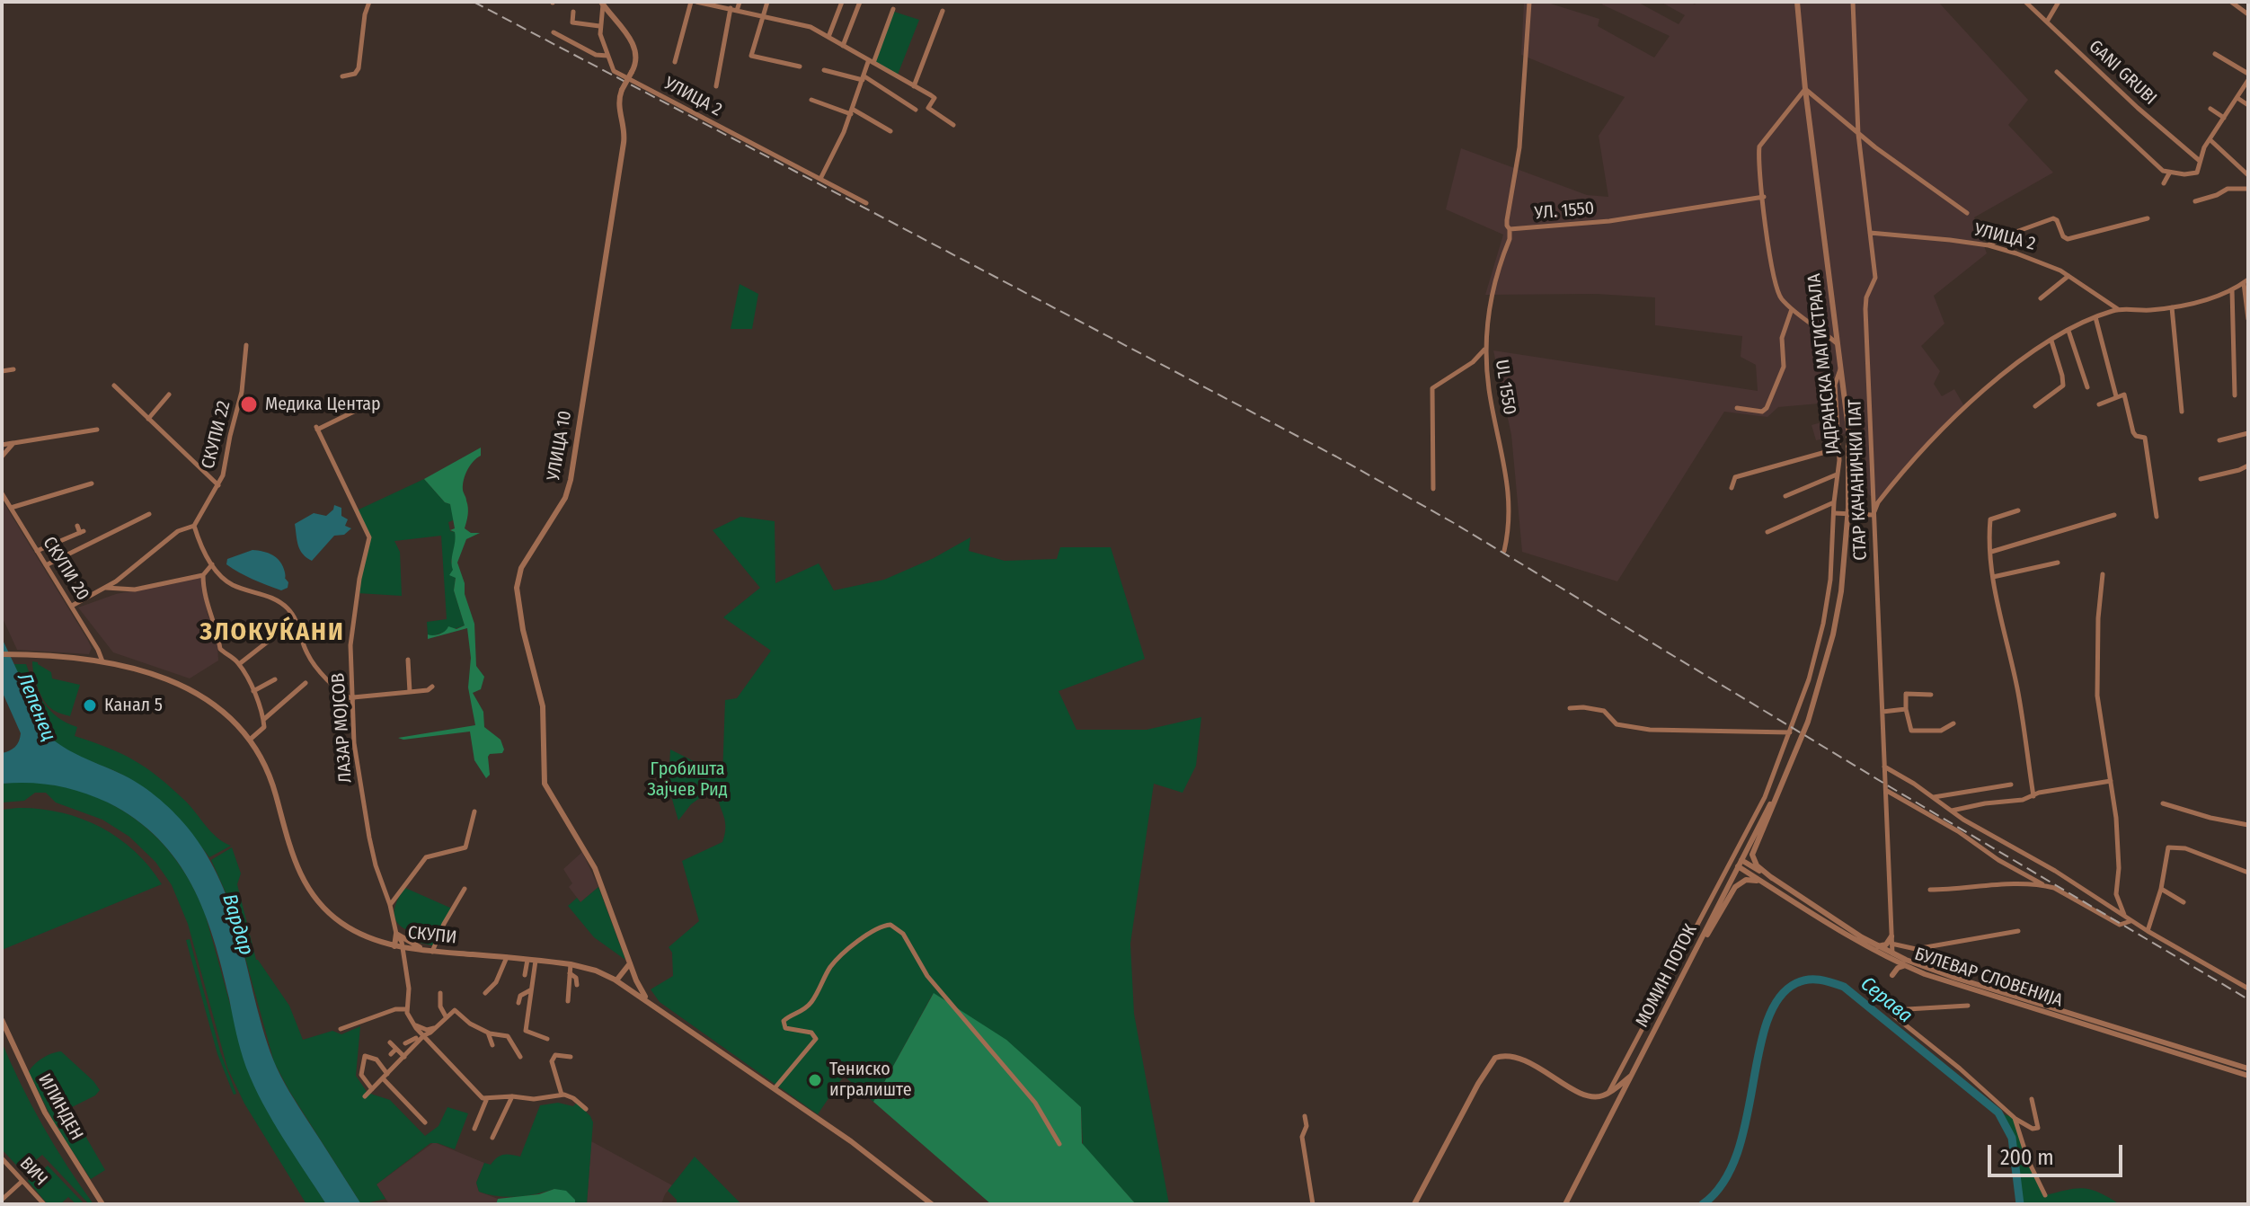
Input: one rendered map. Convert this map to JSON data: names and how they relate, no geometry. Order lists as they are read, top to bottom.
{
  "streets": {
    "street": [
      "GANI GRUBI",
      "УЛИЦА 2",
      "УЛ. 1550",
      "ЈАДРАНСКА МАГИСТРАЛА",
      "UL 1550",
      "СКУПИ 22",
      "УЛИЦА 10",
      "СТАР КАЧАНИЧКИ ПАТ",
      "СКУПИ 20",
      "ЛАЗАР МОЈСОВ",
      "СКУПИ",
      "МОМИН ПОТОК",
      "БУЛЕВАР СЛОВЕНИЈА",
      "ИЛИНДЕН",
      "ВИЧ"
    ]
  },
  "crossings": [
    ["УЛИЦА 2", "УЛИЦА 10"],
    ["УЛИЦА 2", "СТАР КАЧАНИЧКИ ПАТ"],
    ["УЛ. 1550", "UL 1550"],
    ["ЈАДРАНСКА МАГИСТРАЛА", "МОМИН ПОТОК"],
    ["СКУПИ 22", "СКУПИ 20"],
    ["УЛИЦА 10", "СКУПИ"],
    ["СТАР КАЧАНИЧКИ ПАТ", "БУЛЕВАР СЛОВЕНИЈА"],
    ["СКУПИ 20", "СКУПИ"],
    ["ЛАЗАР МОЈСОВ", "СКУПИ"],
    ["МОМИН ПОТОК", "БУЛЕВАР СЛОВЕНИЈА"]
  ],
  "districts": ["ЗЛОКУЌАНИ"],
  "water": ["Лепенец", "Вардар", "Серава"],
  "parks": ["Гробишта Зајчев Рид"],
  "places": ["Медика Центар", "Канал 5", "Тениско игралиште"],
  "scale_bar": "200 m"
}
